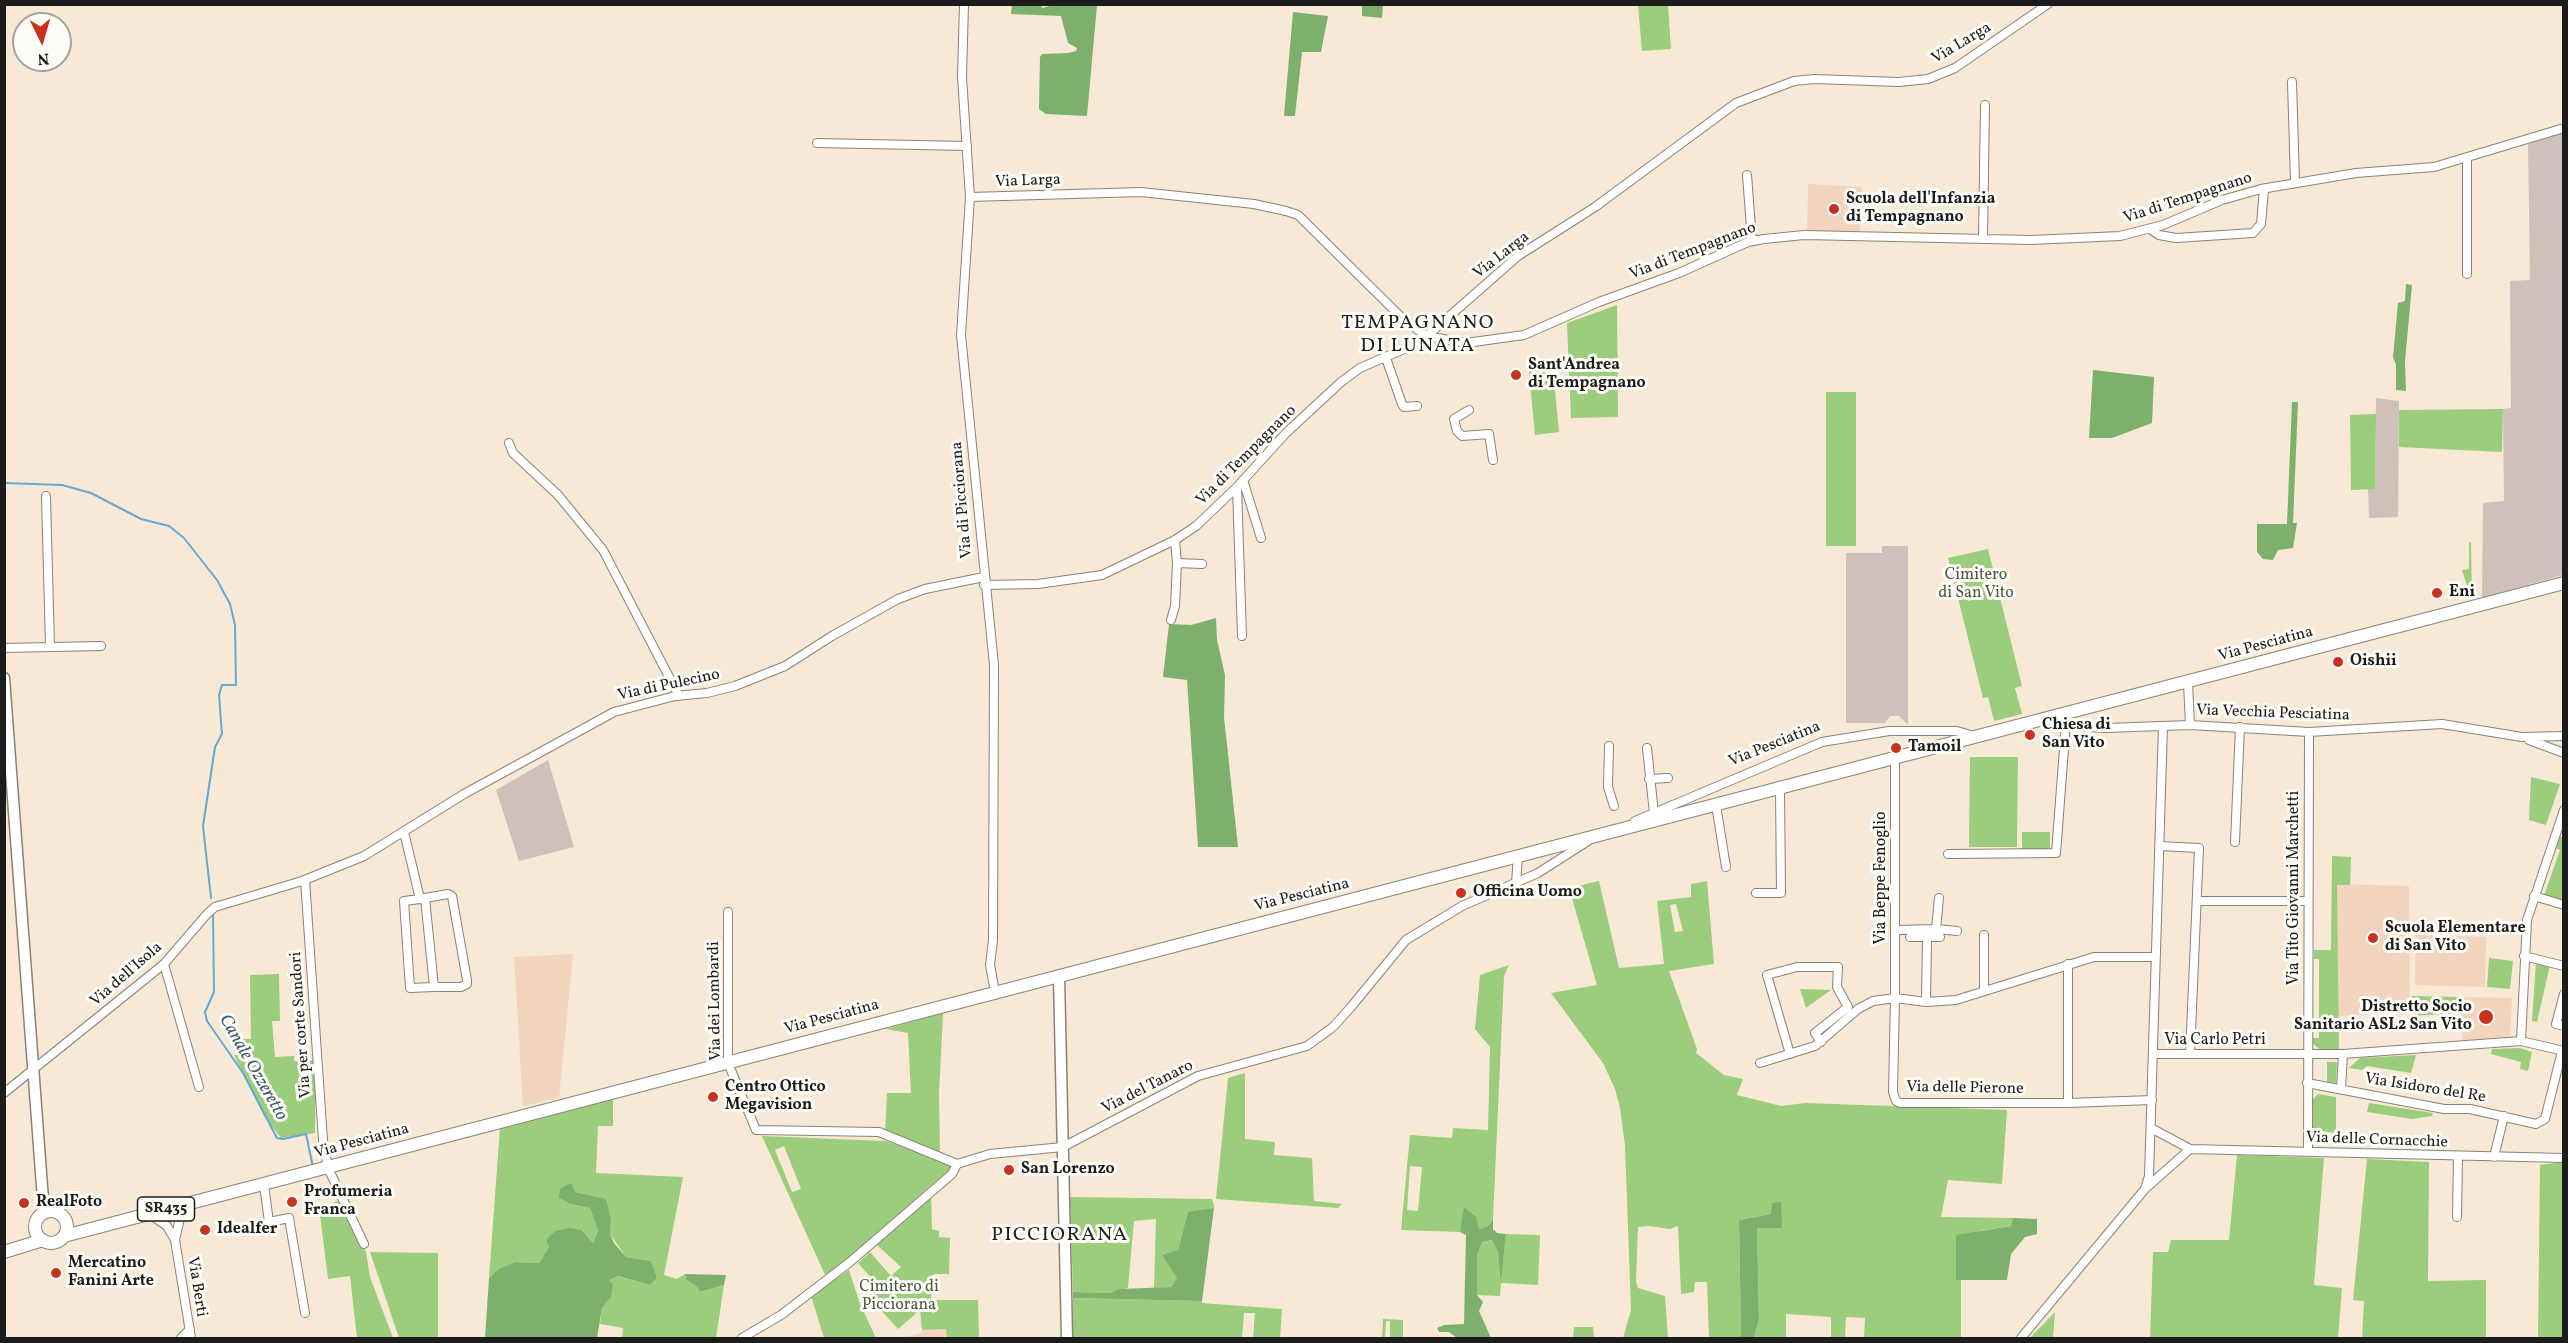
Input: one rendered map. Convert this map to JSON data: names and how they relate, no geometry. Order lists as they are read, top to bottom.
{
  "streets": {
    "main road": ["Via Pesciatina", "SR435"],
    "street": [
      "Via Larga",
      "Via di Tempagnano",
      "Via di Picciorana",
      "Via di Pulecino",
      "Via Vecchia Pesciatina",
      "Via Beppe Fenoglio",
      "Via Tito Giovanni Marchetti",
      "Via dell'Isola",
      "Via dei Lombardi",
      "Via per corte Sandori",
      "Via Carlo Petri",
      "Via del Tanaro",
      "Via delle Pierone",
      "Via Isidoro del Re",
      "Via delle Cornacchie",
      "Via Berti"
    ]
  },
  "crossings": [
    ["Via Larga", "Via di Tempagnano"],
    ["Via Larga", "Via di Picciorana"],
    ["Via di Tempagnano", "Via di Picciorana"],
    ["Via di Tempagnano", "Via di Pulecino"],
    ["Via di Picciorana", "Via Pesciatina"],
    ["Via di Picciorana", "Via di Pulecino"],
    ["Via Pesciatina", "Via Vecchia Pesciatina"],
    ["Via Pesciatina", "Via Beppe Fenoglio"],
    ["Via Pesciatina", "Via dei Lombardi"],
    ["Via Pesciatina", "Via per corte Sandori"],
    ["Via Pesciatina", "Via del Tanaro"],
    ["Via di Pulecino", "Via dell'Isola"],
    ["Via di Pulecino", "Via per corte Sandori"],
    ["Via Vecchia Pesciatina", "Via Tito Giovanni Marchetti"],
    ["Via Beppe Fenoglio", "Via delle Pierone"],
    ["Via Tito Giovanni Marchetti", "Via Carlo Petri"],
    ["Via Tito Giovanni Marchetti", "Via Isidoro del Re"],
    ["Via Tito Giovanni Marchetti", "Via delle Cornacchie"],
    ["Via dell'Isola", "Via per corte Sandori"],
    ["Via dei Lombardi", "Via del Tanaro"],
    ["Via Carlo Petri", "Via Isidoro del Re"],
    ["Via Isidoro del Re", "Via delle Cornacchie"]
  ],
  "districts": ["TEMPAGNANO DI LUNATA", "PICCIORANA"],
  "water": ["Canale Ozzeretto"],
  "parks": ["Cimitero di San Vito", "Cimitero di Picciorana"],
  "places": [
    "Scuola dell'Infanzia di Tempagnano",
    "Sant'Andrea di Tempagnano",
    "Eni",
    "Oishii",
    "Chiesa di San Vito",
    "Tamoil",
    "Officina Uomo",
    "Scuola Elementare di San Vito",
    "Distretto Socio Sanitario ASL2 San Vito",
    "Centro Ottico Megavision",
    "San Lorenzo",
    "Profumeria Franca",
    "RealFoto",
    "Idealfer",
    "Mercatino Fanini Arte"
  ],
  "north": "bottom"
}
